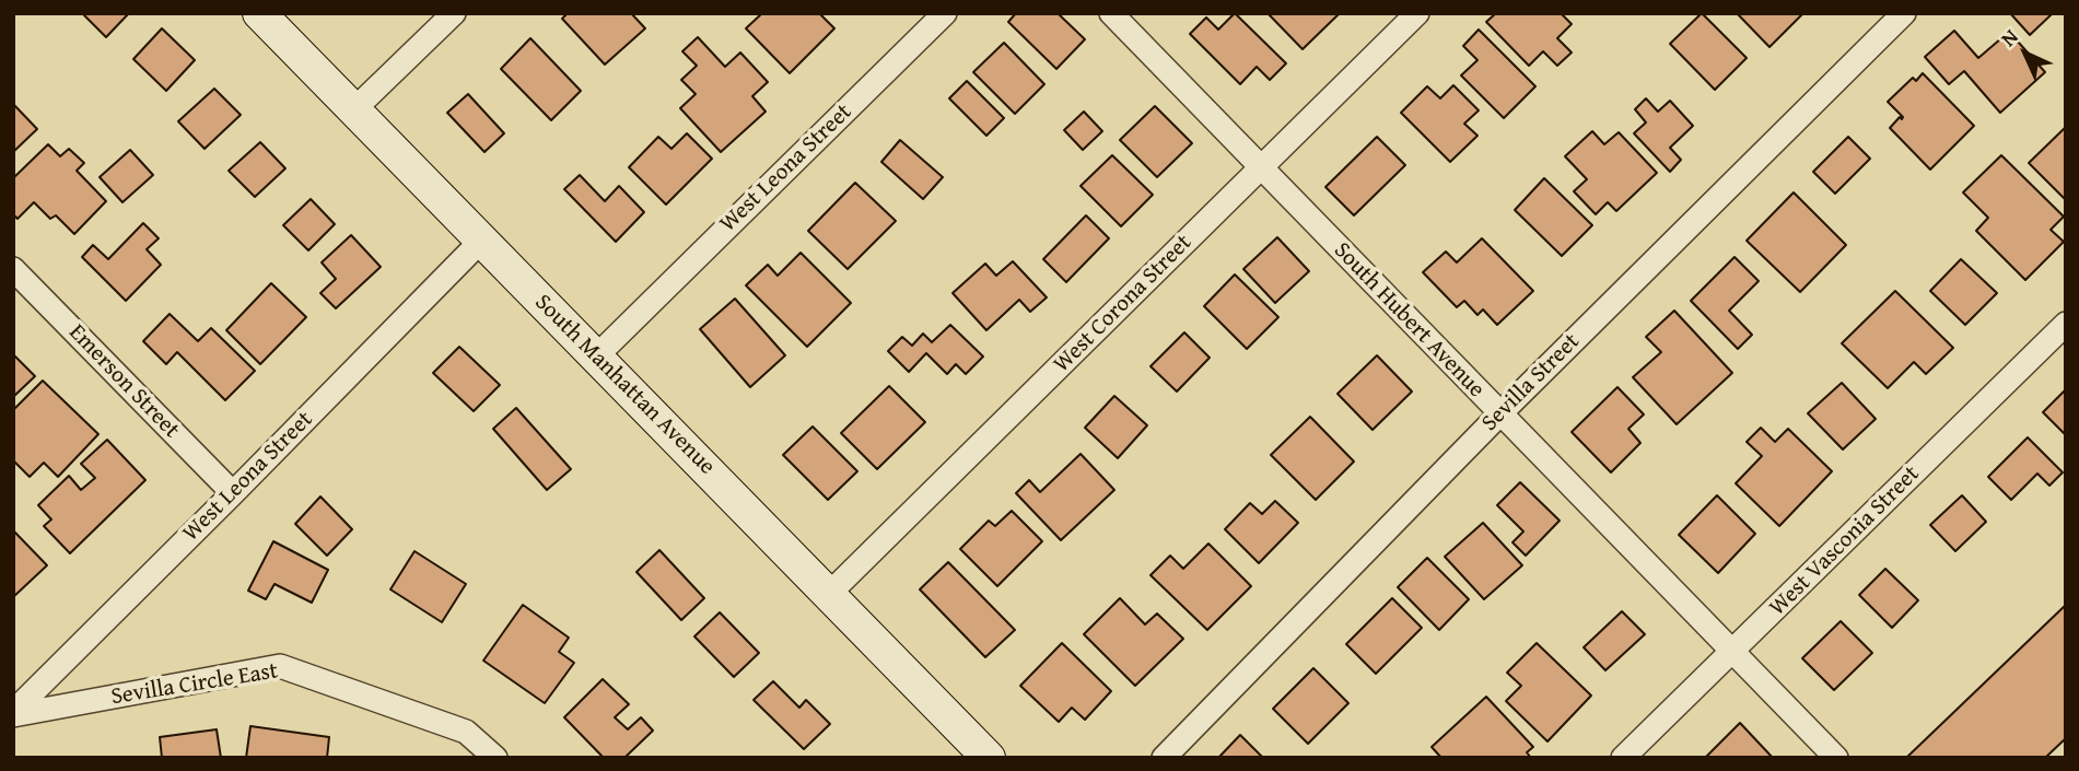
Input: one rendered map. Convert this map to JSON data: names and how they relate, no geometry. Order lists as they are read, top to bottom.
{
  "streets": {
    "main road": ["South Manhattan Avenue"],
    "street": [
      "West Leona Street",
      "West Corona Street",
      "South Hubert Avenue",
      "Emerson Street",
      "Sevilla Street",
      "West Vasconia Street",
      "Sevilla Circle East"
    ]
  },
  "crossings": [
    ["West Leona Street", "Emerson Street"],
    ["West Leona Street", "South Manhattan Avenue"],
    ["West Leona Street", "Sevilla Circle East"],
    ["West Corona Street", "South Hubert Avenue"],
    ["West Corona Street", "South Manhattan Avenue"],
    ["South Hubert Avenue", "Sevilla Street"],
    ["South Hubert Avenue", "West Vasconia Street"]
  ],
  "north": "top left"
}
